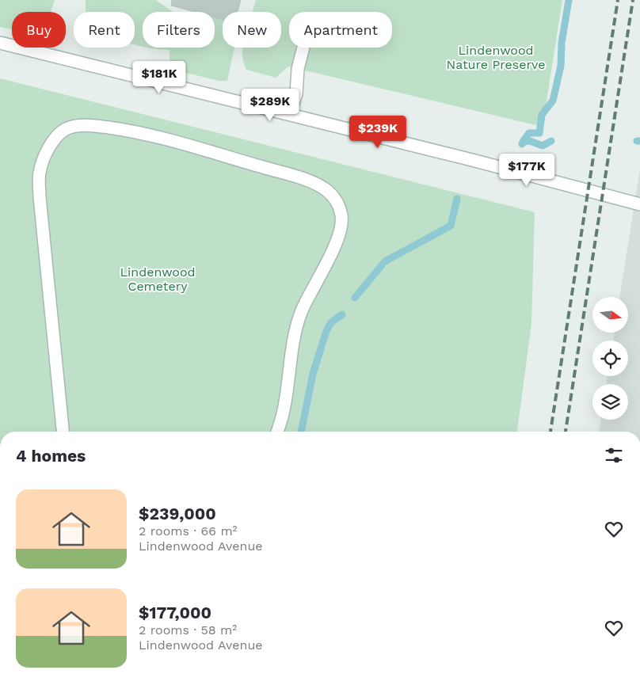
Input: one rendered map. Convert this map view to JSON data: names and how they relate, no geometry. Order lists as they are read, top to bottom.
{
  "parks": ["Lindenwood Nature Preserve", "Lindenwood Cemetery"],
  "north": "right",
  "page": {
    "chip": [
      "Buy",
      "Rent",
      "Filters",
      "New",
      "Apartment"
    ],
    "price": [
      "$181K",
      "$289K",
      "$239K",
      "$177K"
    ],
    "heading": "4 homes",
    "list": [
      {
        "name": "$239,000",
        "note": "2 rooms · 66 m² · Lindenwood Avenue"
      },
      {
        "name": "$177,000",
        "note": "2 rooms · 58 m² · Lindenwood Avenue"
      }
    ]
  }
}
